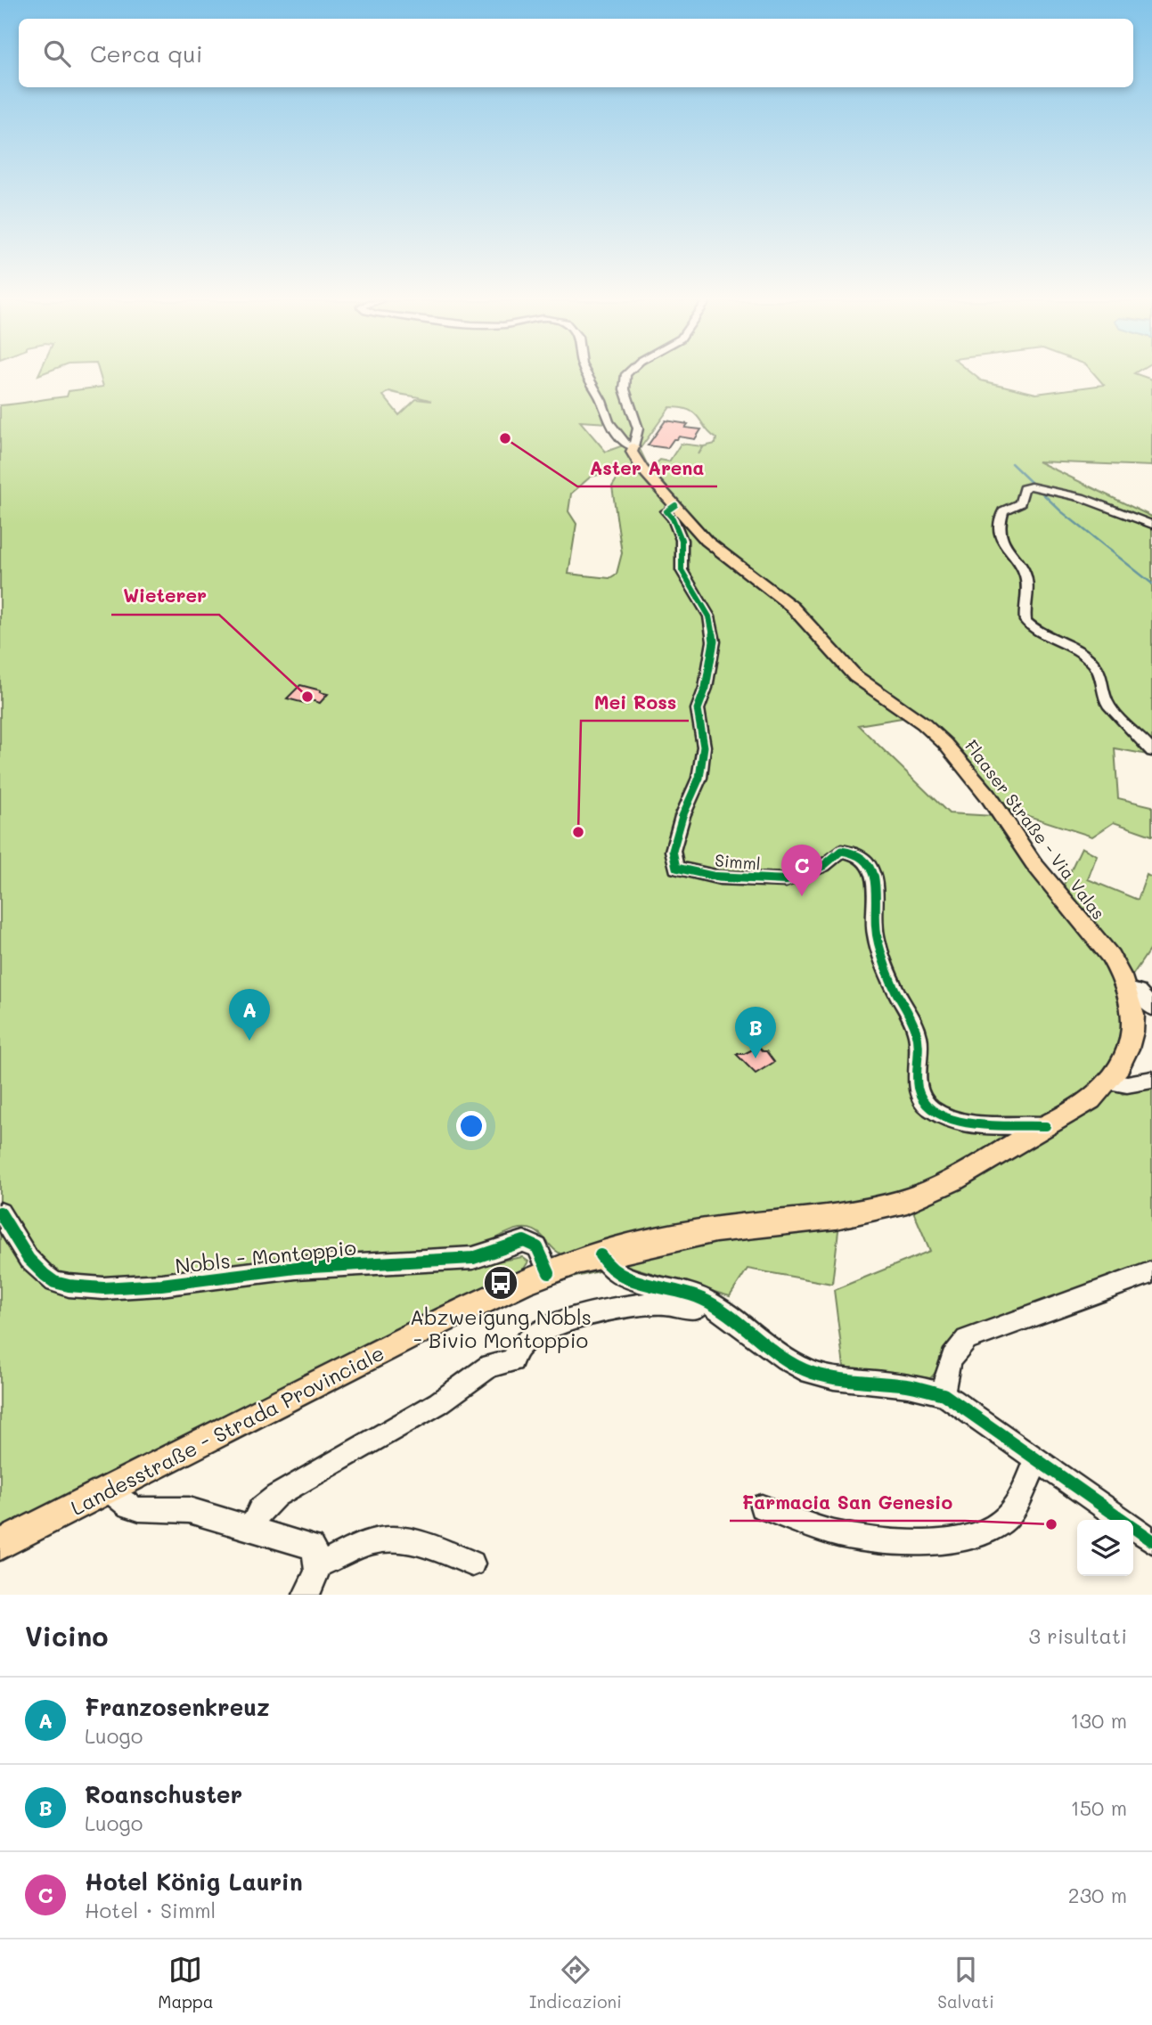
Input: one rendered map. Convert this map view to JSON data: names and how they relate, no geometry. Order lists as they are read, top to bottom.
{
  "streets": {
    "main road": ["Flaaser Straße - Via Valas", "Landesstraße - Strada Provinciale"],
    "street": ["Simml", "Nobls - Montoppio"]
  },
  "crossings": [
    ["Flaaser Straße - Via Valas", "Simml"],
    ["Flaaser Straße - Via Valas", "Landesstraße - Strada Provinciale"],
    ["Simml", "Landesstraße - Strada Provinciale"],
    ["Nobls - Montoppio", "Landesstraße - Strada Provinciale"]
  ],
  "places": {
    "other": [
      "Aster Arena",
      "Wieterer",
      "Mei Ross",
      "Farmacia San Genesio"
    ],
    "bus stop": ["Abzweigung Nobls - Bivio Montoppio"]
  },
  "page": {
    "search": "Cerca qui",
    "pins": ["C", "A", "B"],
    "heading": ["Vicino", "3 risultati"],
    "list": [
      {
        "mark": "A",
        "name": "Franzosenkreuz",
        "note": "Luogo",
        "value": "130 m"
      },
      {
        "mark": "B",
        "name": "Roanschuster",
        "note": "Luogo",
        "value": "150 m"
      },
      {
        "mark": "C",
        "name": "Hotel König Laurin",
        "note": "Hotel · Simml",
        "value": "230 m"
      }
    ],
    "nav": ["Mappa", "Indicazioni", "Salvati"]
  }
}
